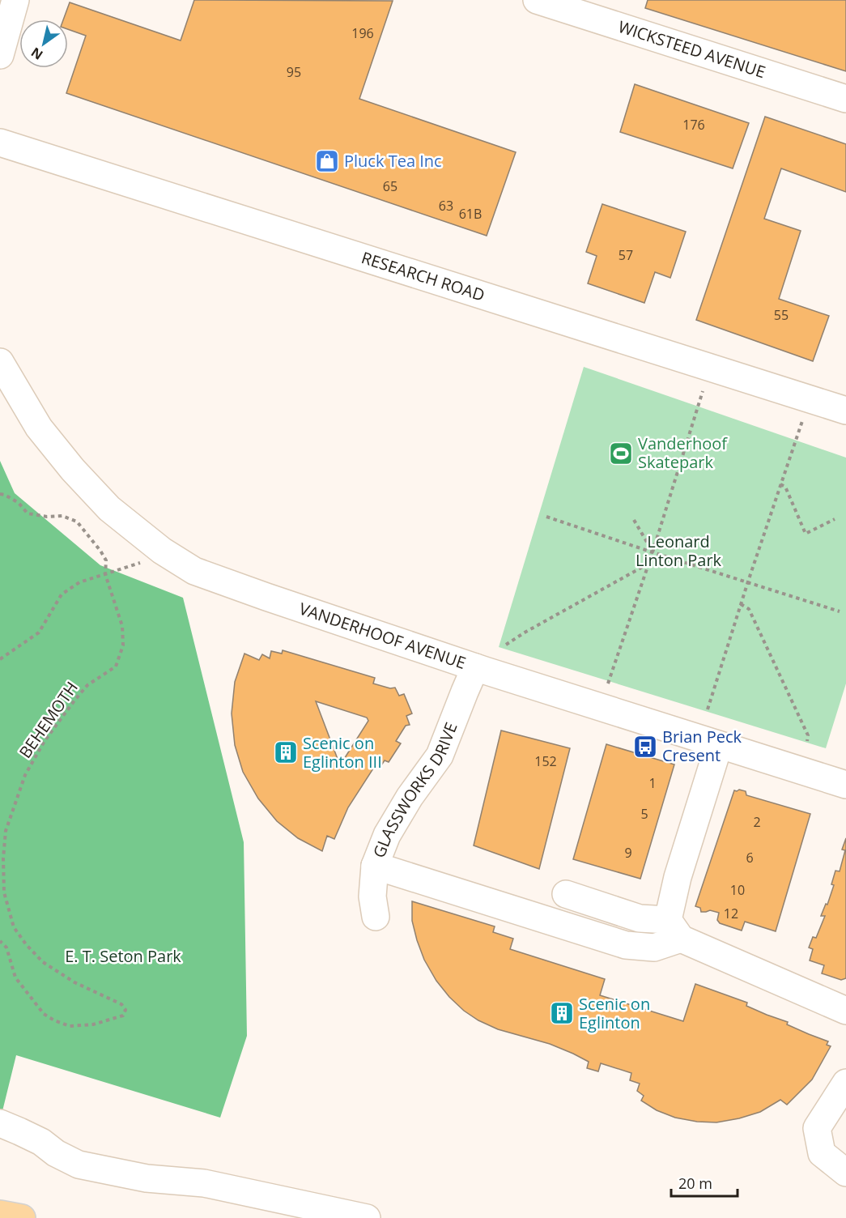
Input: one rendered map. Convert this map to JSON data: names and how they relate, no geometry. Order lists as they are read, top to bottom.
{
  "streets": {
    "street": [
      "WICKSTEED AVENUE",
      "RESEARCH ROAD",
      "VANDERHOOF AVENUE",
      "GLASSWORKS DRIVE"
    ],
    "path": ["BEHEMOTH"]
  },
  "crossings": [
    ["VANDERHOOF AVENUE", "GLASSWORKS DRIVE"]
  ],
  "parks": ["Leonard Linton Park", "E. T. Seton Park"],
  "places": {
    "shop": ["Pluck Tea Inc"],
    "sports": ["Vanderhoof Skatepark"],
    "bus stop": ["Brian Peck Cresent"],
    "building": ["Scenic on Eglinton III", "Scenic on Eglinton"]
  },
  "house_numbers": [
    "196",
    "95",
    "176",
    "65",
    "63",
    "61B",
    "57",
    "55",
    "152",
    "1",
    "5",
    "2",
    "9",
    "6",
    "10",
    "12"
  ],
  "scale_bar": "20 m",
  "north": "bottom left"
}
